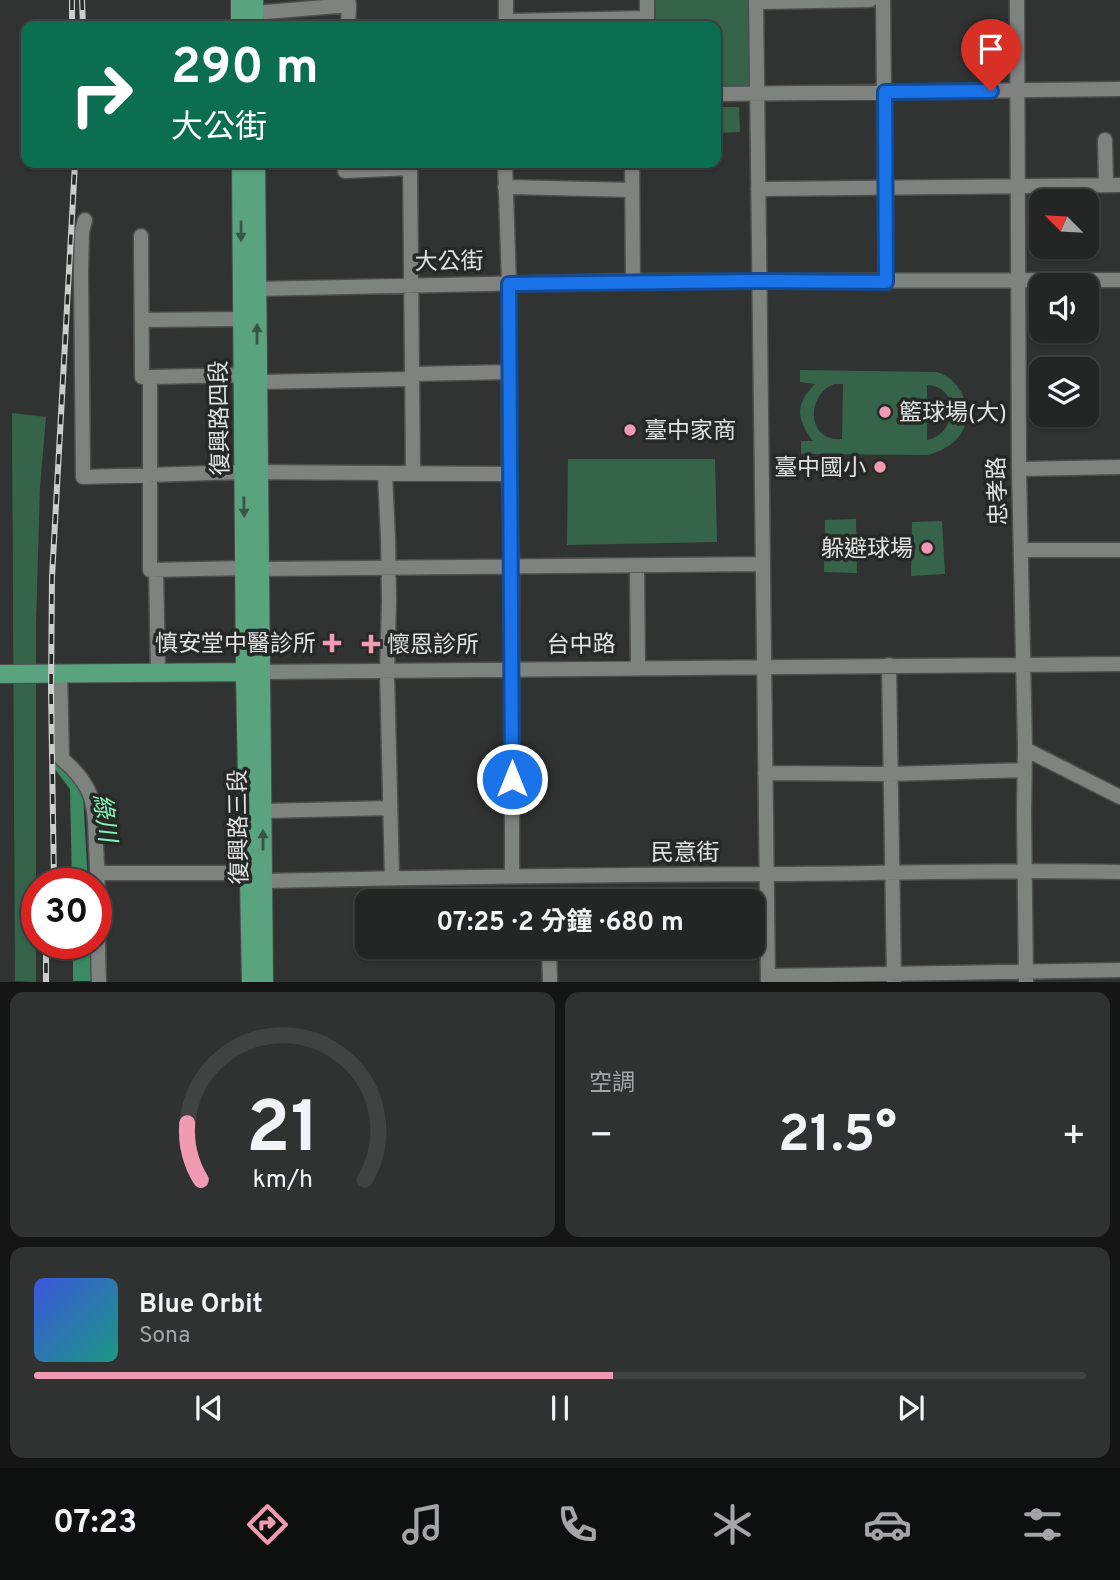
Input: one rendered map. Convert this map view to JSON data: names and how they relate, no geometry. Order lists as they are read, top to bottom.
{
  "streets": {
    "main road": ["復興路四段", "台中路", "復興路三段"],
    "street": ["大公街", "忠孝路", "民意街"]
  },
  "crossings": [
    ["大公街", "復興路四段"],
    ["大公街", "忠孝路"],
    ["復興路四段", "台中路"],
    ["復興路四段", "復興路三段"],
    ["忠孝路", "台中路"],
    ["忠孝路", "民意街"],
    ["台中路", "復興路三段"],
    ["復興路三段", "民意街"]
  ],
  "water": ["綠川"],
  "places": {
    "other": [
      "籃球場(大)",
      "臺中家商",
      "臺中國小",
      "躲避球場"
    ],
    "health": ["慎安堂中醫診所", "懷恩診所"]
  },
  "north": "top left",
  "page": {
    "turn": ["290 m", "大公街"],
    "limit": "30",
    "trip": "07:25 · 2 分鐘 · 680 m",
    "tile": "空調",
    "heat": ["−", "21.5°", "+"],
    "song": ["Blue Orbit", "Sona"],
    "tabs": "07:23",
    "gauge": ["21", "km/h"]
  }
}
